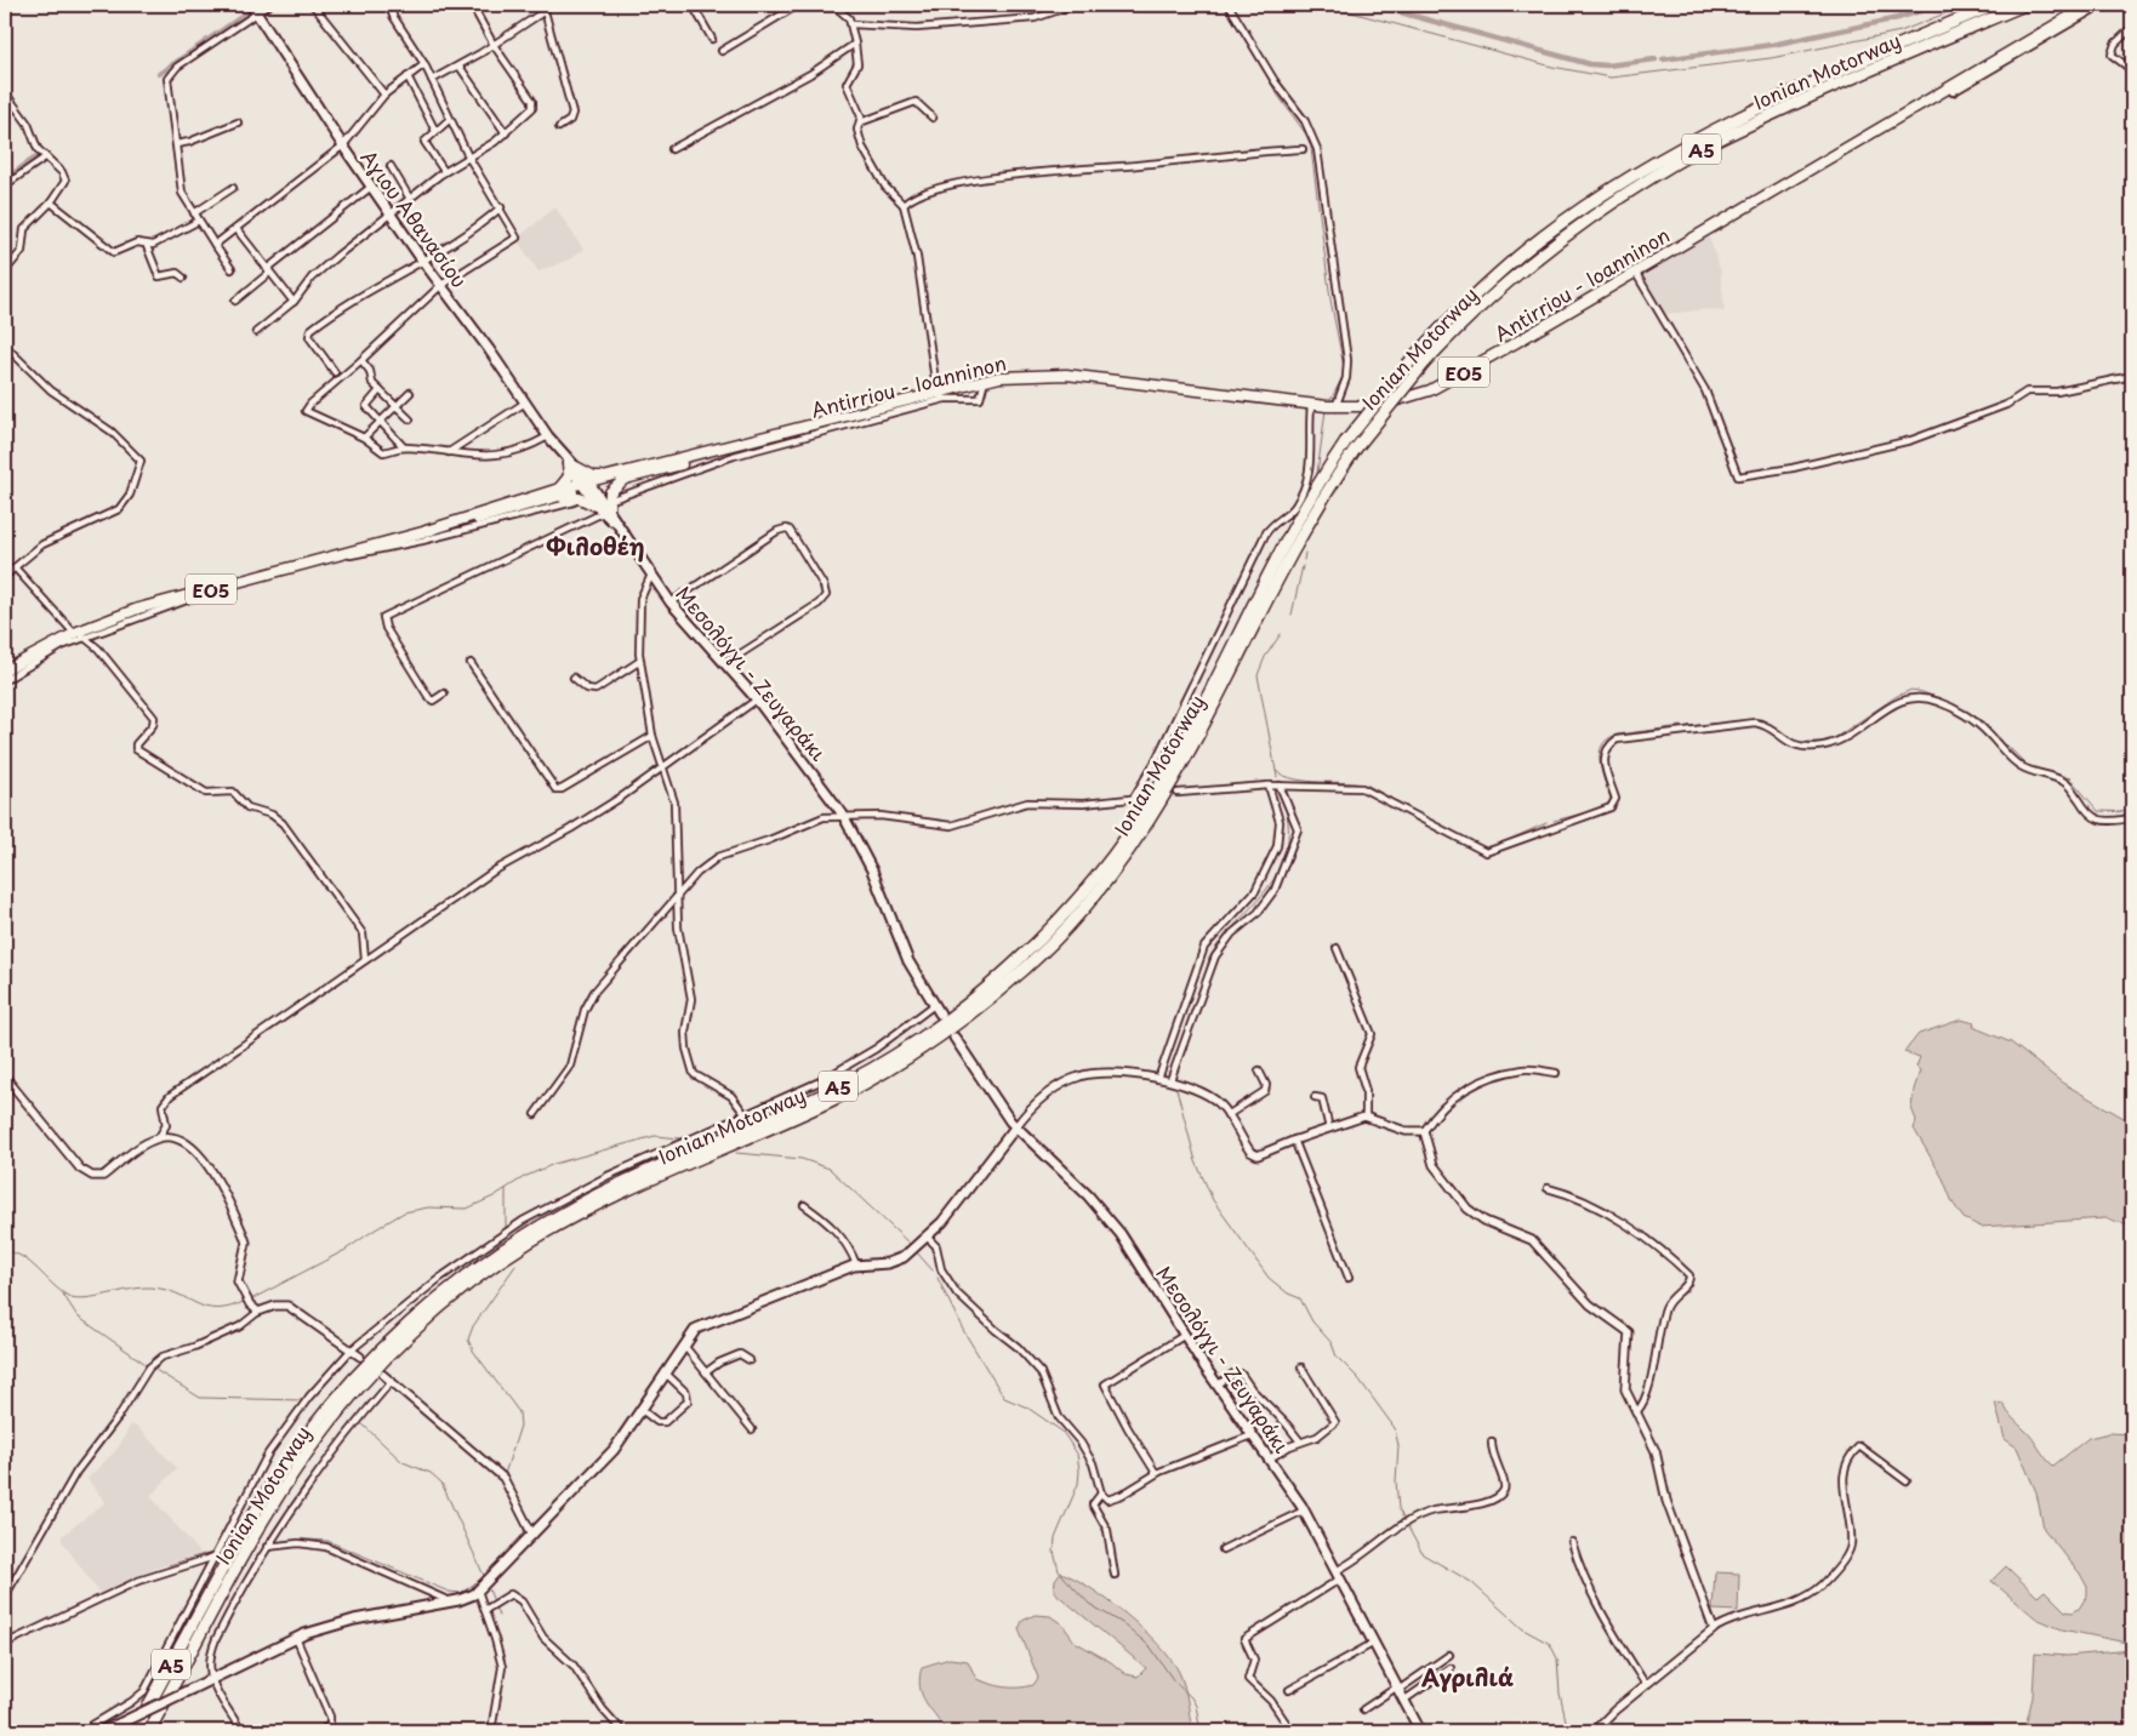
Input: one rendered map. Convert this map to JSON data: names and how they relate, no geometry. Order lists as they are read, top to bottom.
{
  "streets": {
    "highway": ["Ionian Motorway", "Α5"],
    "main road": [
      "Αγιου Αθανασίου",
      "Antirriou - Ioanninon",
      "ΕΟ5",
      "Μεσολόγγι - Ζευγαράκι"
    ]
  },
  "crossings": [
    ["Αγιου Αθανασίου", "Antirriou - Ioanninon"],
    ["Αγιου Αθανασίου", "Μεσολόγγι - Ζευγαράκι"],
    ["Antirriou - Ioanninon", "Μεσολόγγι - Ζευγαράκι"]
  ],
  "districts": ["Φιλοθέη", "Αγριλιά"]
}
